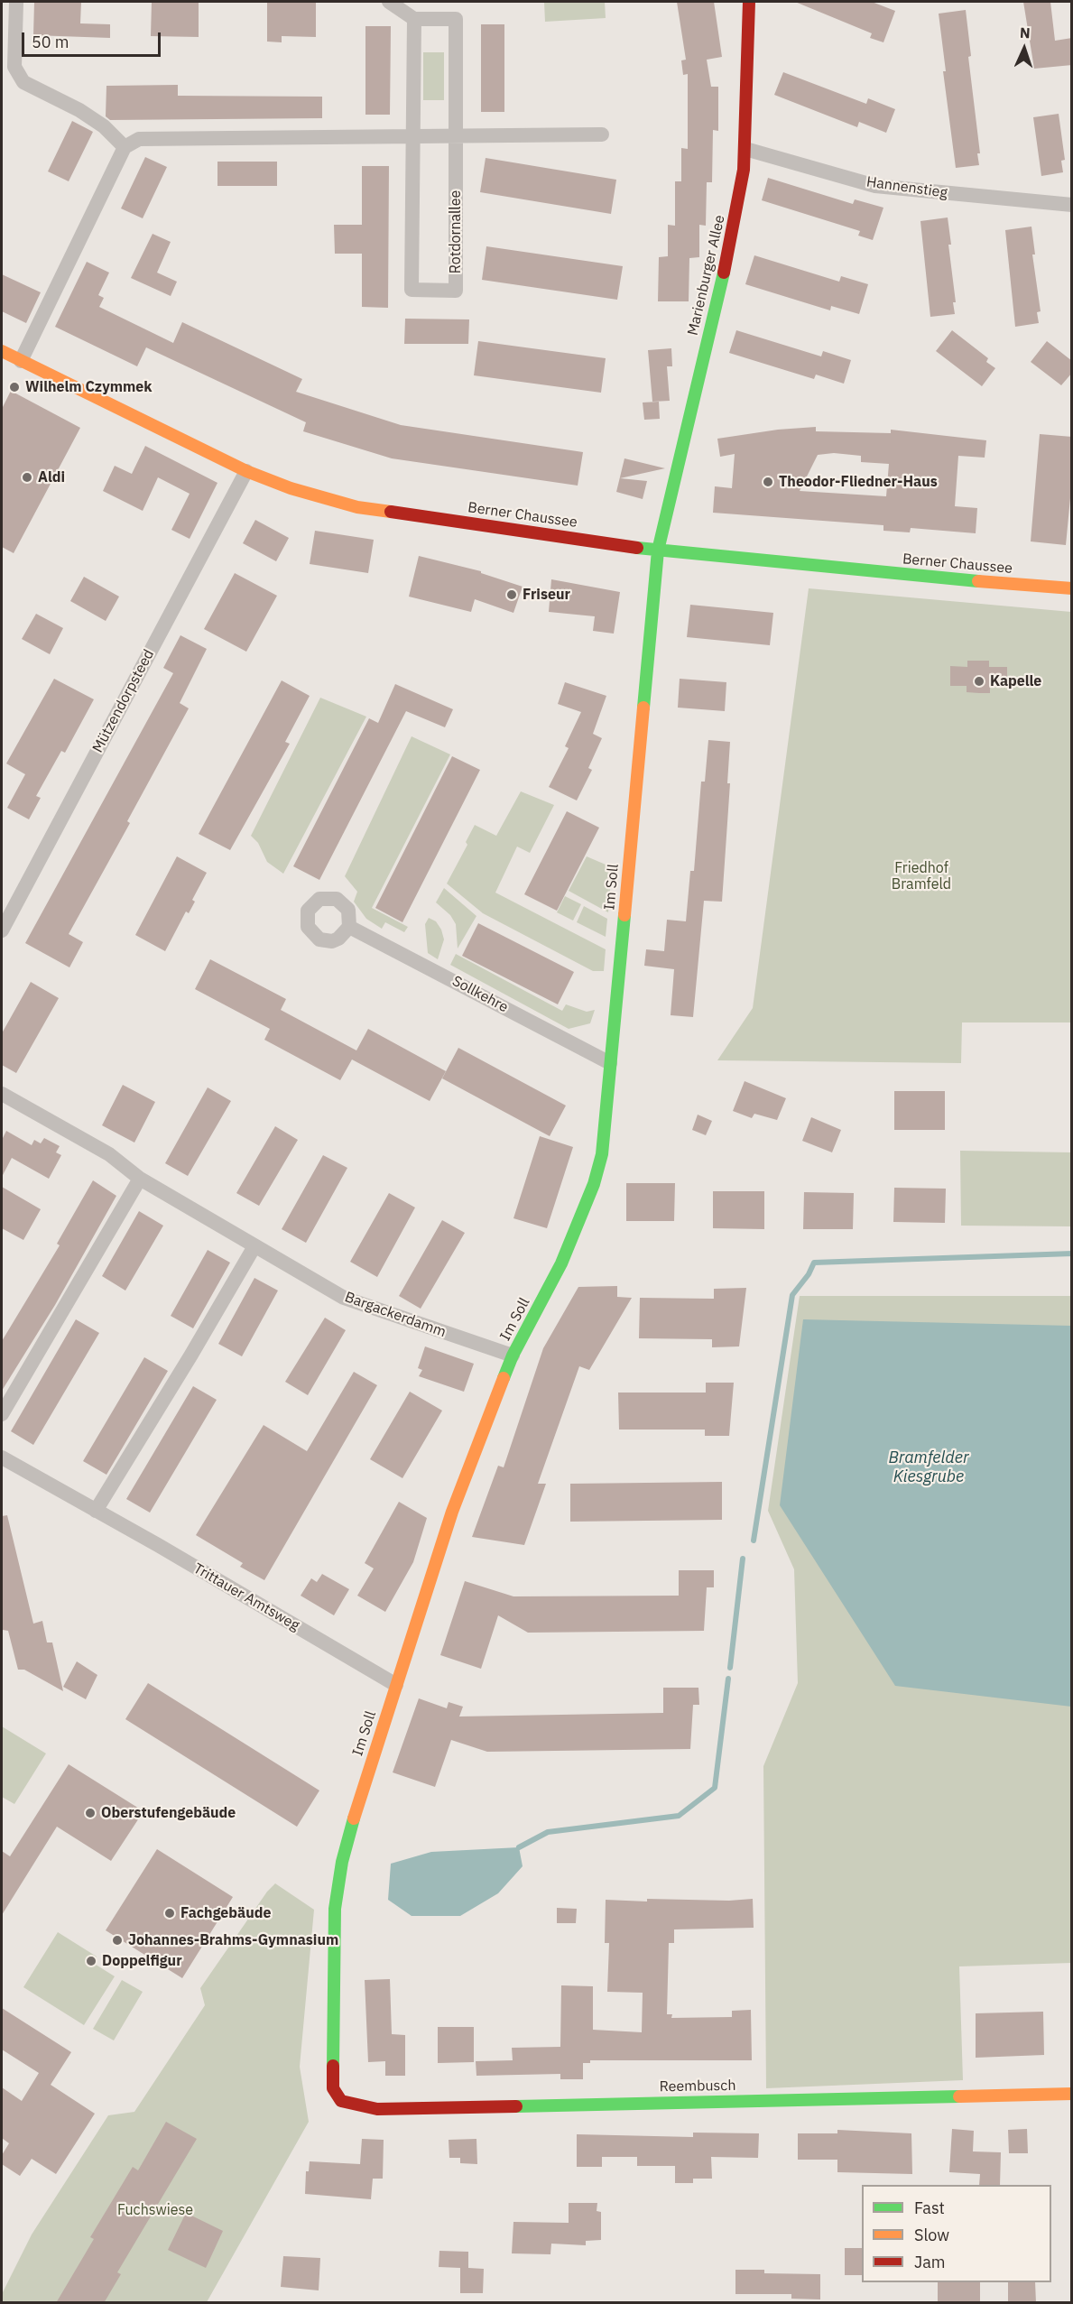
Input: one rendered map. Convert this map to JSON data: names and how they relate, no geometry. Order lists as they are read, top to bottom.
{
  "streets": {
    "street": [
      "Hannenstieg",
      "Rotdornallee",
      "Marienburger Allee",
      "Berner Chaussee",
      "Mützendorpsteed",
      "Im Soll",
      "Sollkehre",
      "Bargackerdamm",
      "Trittauer Amtsweg",
      "Reembusch"
    ]
  },
  "crossings": [
    ["Hannenstieg", "Marienburger Allee"],
    ["Marienburger Allee", "Berner Chaussee"],
    ["Marienburger Allee", "Im Soll"],
    ["Berner Chaussee", "Mützendorpsteed"],
    ["Berner Chaussee", "Im Soll"],
    ["Im Soll", "Sollkehre"],
    ["Im Soll", "Bargackerdamm"],
    ["Im Soll", "Trittauer Amtsweg"],
    ["Im Soll", "Reembusch"]
  ],
  "water": ["Bramfelder Kiesgrube"],
  "parks": ["Friedhof Bramfeld", "Fuchswiese"],
  "places": [
    "Wilhelm Czymmek",
    "Aldi",
    "Theodor-Fliedner-Haus",
    "Friseur",
    "Kapelle",
    "Oberstufengebäude",
    "Fachgebäude",
    "Johannes-Brahms-Gymnasium",
    "Doppelfigur"
  ],
  "legend": ["Fast", "Slow", "Jam"],
  "scale_bar": "50 m",
  "north": "top"
}
